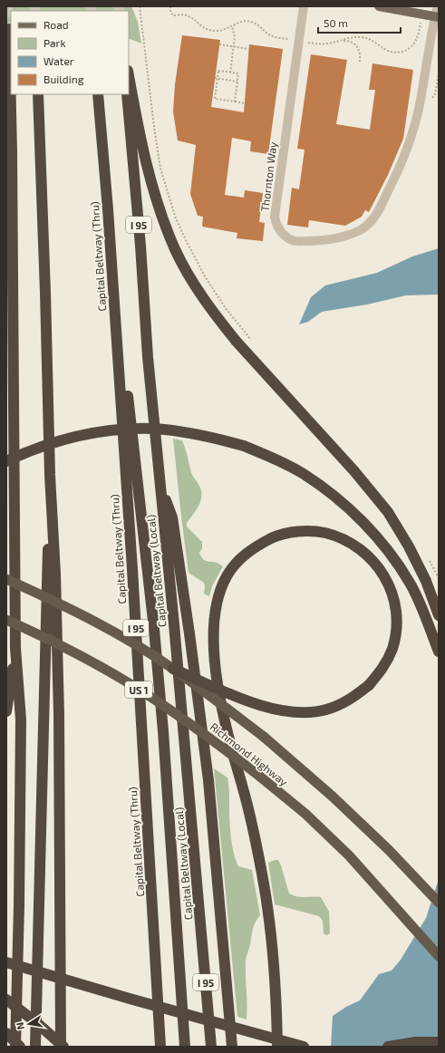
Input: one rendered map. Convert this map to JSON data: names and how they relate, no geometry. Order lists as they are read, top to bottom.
{
  "streets": {
    "highway": [
      "I 95",
      "Capital Beltway (Thru)",
      "Capital Beltway (Local)",
      "US 1",
      "Richmond Highway"
    ],
    "street": ["Thornton Way"]
  },
  "legend": [
    "Road",
    "Park",
    "Water",
    "Building"
  ],
  "scale_bar": "50 m",
  "north": "left"
}
